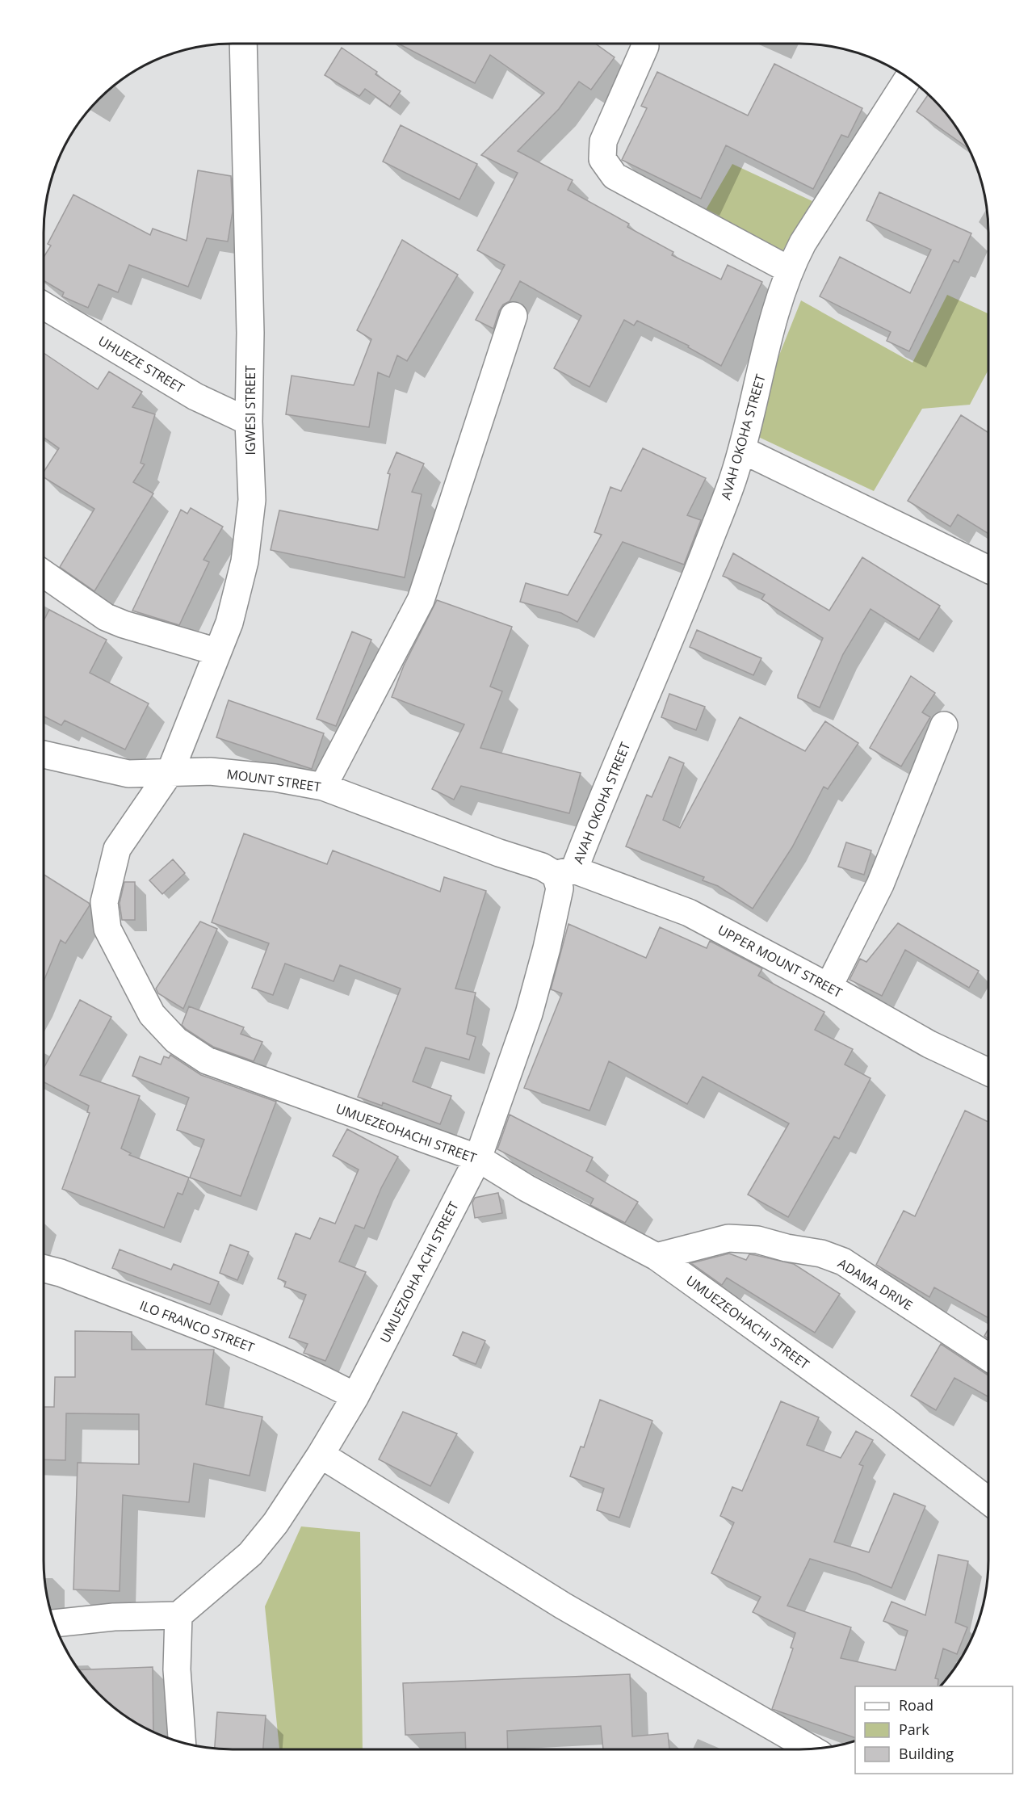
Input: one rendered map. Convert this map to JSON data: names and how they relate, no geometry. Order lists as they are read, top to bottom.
{
  "streets": {
    "street": [
      "UHUEZE STREET",
      "IGWESI STREET",
      "AVAH OKOHA STREET",
      "MOUNT STREET",
      "UPPER MOUNT STREET",
      "UMUEZEOHACHI STREET",
      "UMUEZIOHA ACHI STREET",
      "ADAMA DRIVE",
      "ILO FRANCO STREET"
    ]
  },
  "crossings": [
    ["UHUEZE STREET", "IGWESI STREET"],
    ["IGWESI STREET", "MOUNT STREET"],
    ["IGWESI STREET", "UMUEZEOHACHI STREET"],
    ["AVAH OKOHA STREET", "MOUNT STREET"],
    ["AVAH OKOHA STREET", "UPPER MOUNT STREET"],
    ["AVAH OKOHA STREET", "UMUEZIOHA ACHI STREET"],
    ["MOUNT STREET", "UPPER MOUNT STREET"],
    ["MOUNT STREET", "UMUEZEOHACHI STREET"],
    ["MOUNT STREET", "UMUEZIOHA ACHI STREET"],
    ["UPPER MOUNT STREET", "UMUEZIOHA ACHI STREET"],
    ["UMUEZEOHACHI STREET", "UMUEZIOHA ACHI STREET"],
    ["UMUEZEOHACHI STREET", "ADAMA DRIVE"],
    ["UMUEZIOHA ACHI STREET", "ILO FRANCO STREET"]
  ],
  "legend": ["Road", "Park", "Building"]
}
